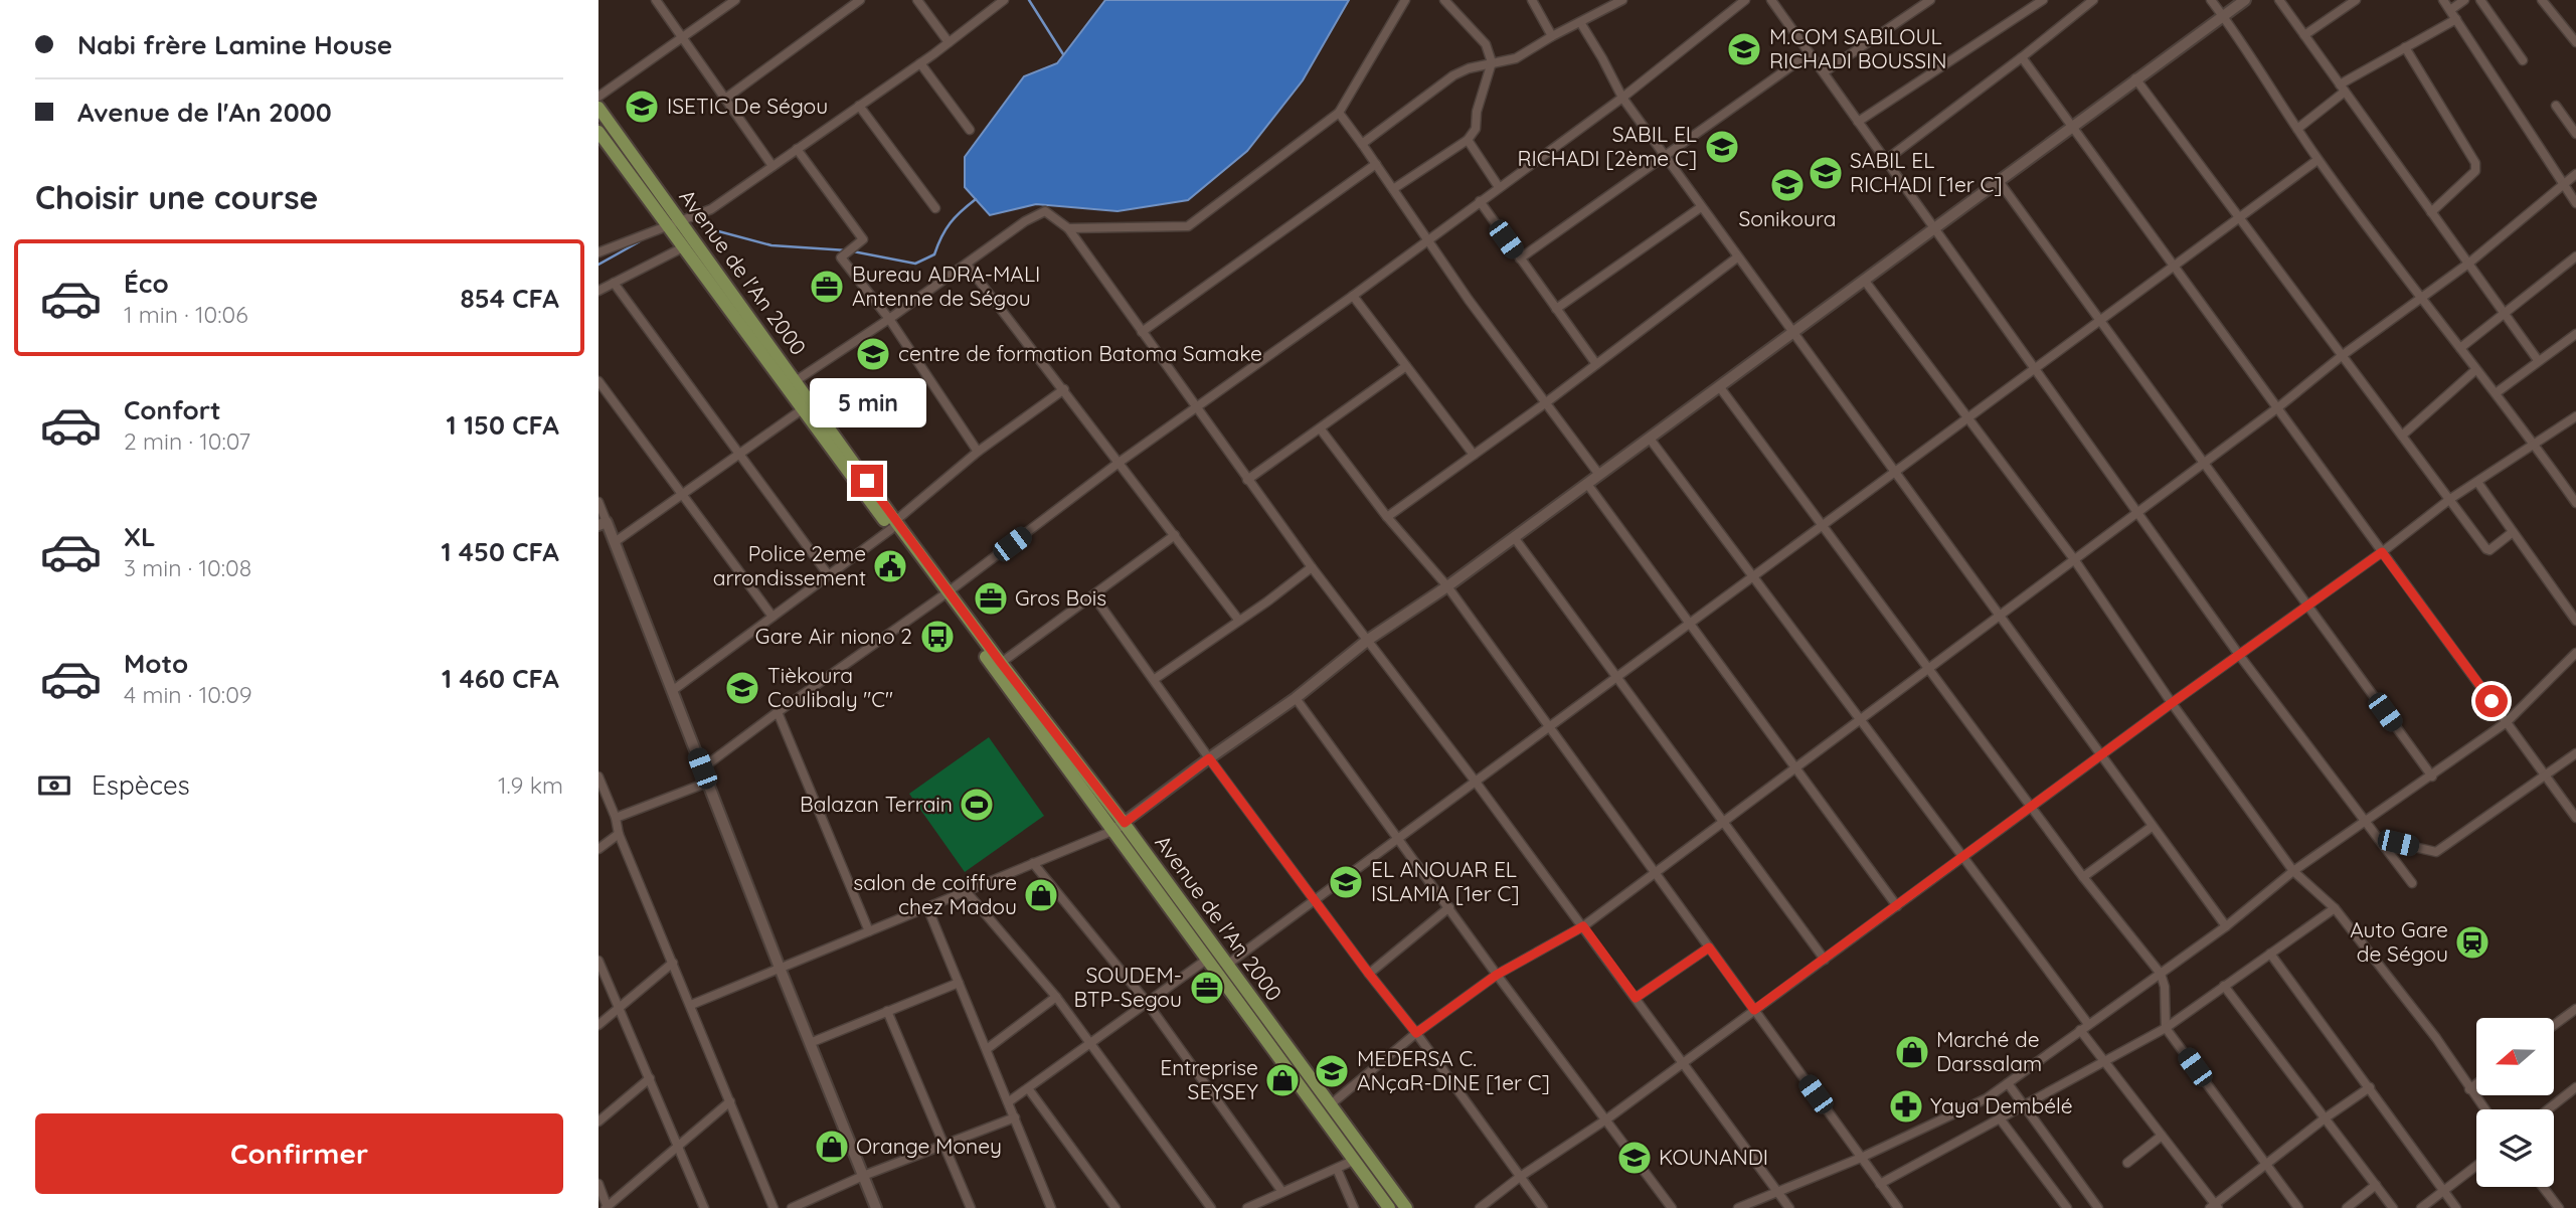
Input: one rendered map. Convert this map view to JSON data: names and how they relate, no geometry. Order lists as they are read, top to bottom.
{
  "streets": {
    "main road": ["Avenue de l'An 2000"]
  },
  "places": {
    "school or university": [
      "M.COM SABILOUL RICHADI BOUSSIN",
      "ISETIC De Ségou",
      "SABIL EL RICHADI [2ème C]",
      "SABIL EL RICHADI [1er C]",
      "Sonikoura",
      "centre de formation Batoma Samake",
      "Tièkoura Coulibaly \"C\"",
      "EL ANOUAR EL ISLAMIA [1er C]",
      "MEDERSA C. ANçaR-DINE [1er C]",
      "KOUNANDI"
    ],
    "office": ["Bureau ADRA-MALI Antenne de Ségou", "Gros Bois", "SOUDEM- BTP-Segou"],
    "public building": ["Police 2eme arrondissement"],
    "bus stop": ["Gare Air niono 2"],
    "sports": ["Balazan Terrain"],
    "shop": [
      "salon de coiffure chez Madou",
      "Marché de Darssalam",
      "Entreprise SEYSEY",
      "Orange Money"
    ],
    "station": ["Auto Gare de Ségou"],
    "pharmacy": ["Yaya Dembélé"]
  },
  "north": "left",
  "page": {
    "banner": ["Nabi frère Lamine House", "Avenue de l'An 2000"],
    "heading": "Choisir une course",
    "list": [
      {
        "name": "Éco",
        "note": "1 min · 10:06",
        "value": "854 CFA"
      },
      {
        "name": "Confort",
        "note": "2 min · 10:07",
        "value": "1 150 CFA"
      },
      {
        "name": "XL",
        "note": "3 min · 10:08",
        "value": "1 450 CFA"
      },
      {
        "name": "Moto",
        "note": "4 min · 10:09",
        "value": "1 460 CFA"
      }
    ],
    "bubble": "5 min",
    "pay": ["Espèces", "1.9 km"],
    "buttons": "Confirmer"
  }
}
